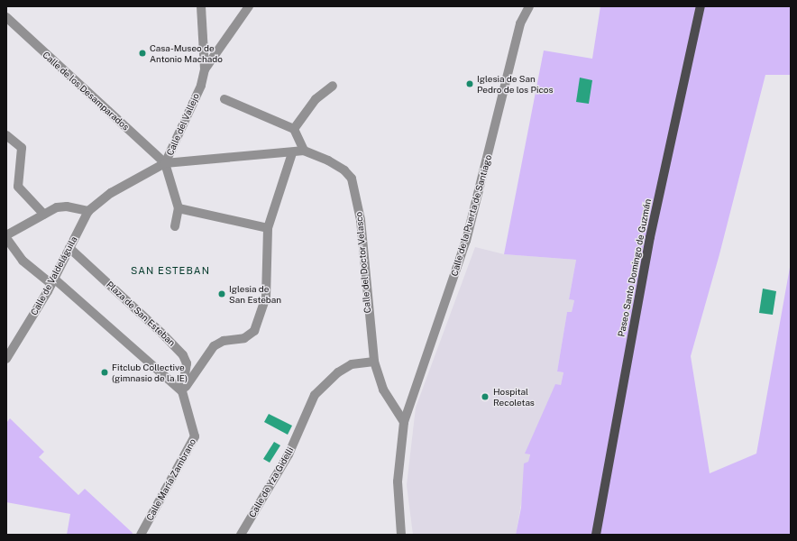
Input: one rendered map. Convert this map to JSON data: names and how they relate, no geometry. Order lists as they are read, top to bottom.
{
  "streets": {
    "main road": ["Paseo Santo Domingo de Guzmán"],
    "street": [
      "Calle de los Desamparados",
      "Calle del Vallejo",
      "Calle de la Puerta de Santiago",
      "Calle del Doctor Velasco",
      "Calle de Valdeláguila",
      "Plaza de San Esteban",
      "Calle María Zambrano",
      "Calle de Yza Gidelli"
    ]
  },
  "crossings": [
    ["Calle de los Desamparados", "Calle del Vallejo"],
    ["Calle del Vallejo", "Calle de Valdeláguila"],
    ["Calle de la Puerta de Santiago", "Calle del Doctor Velasco"],
    ["Calle del Doctor Velasco", "Calle de Yza Gidelli"],
    ["Calle de Valdeláguila", "Plaza de San Esteban"],
    ["Plaza de San Esteban", "Calle María Zambrano"]
  ],
  "districts": ["SAN ESTEBAN"],
  "places": [
    "Casa-Museo de Antonio Machado",
    "Iglesia de San Pedro de los Picos",
    "Iglesia de San Esteban",
    "Fitclub Collective (gimnasio de la IE)",
    "Hospital Recoletas"
  ]
}
